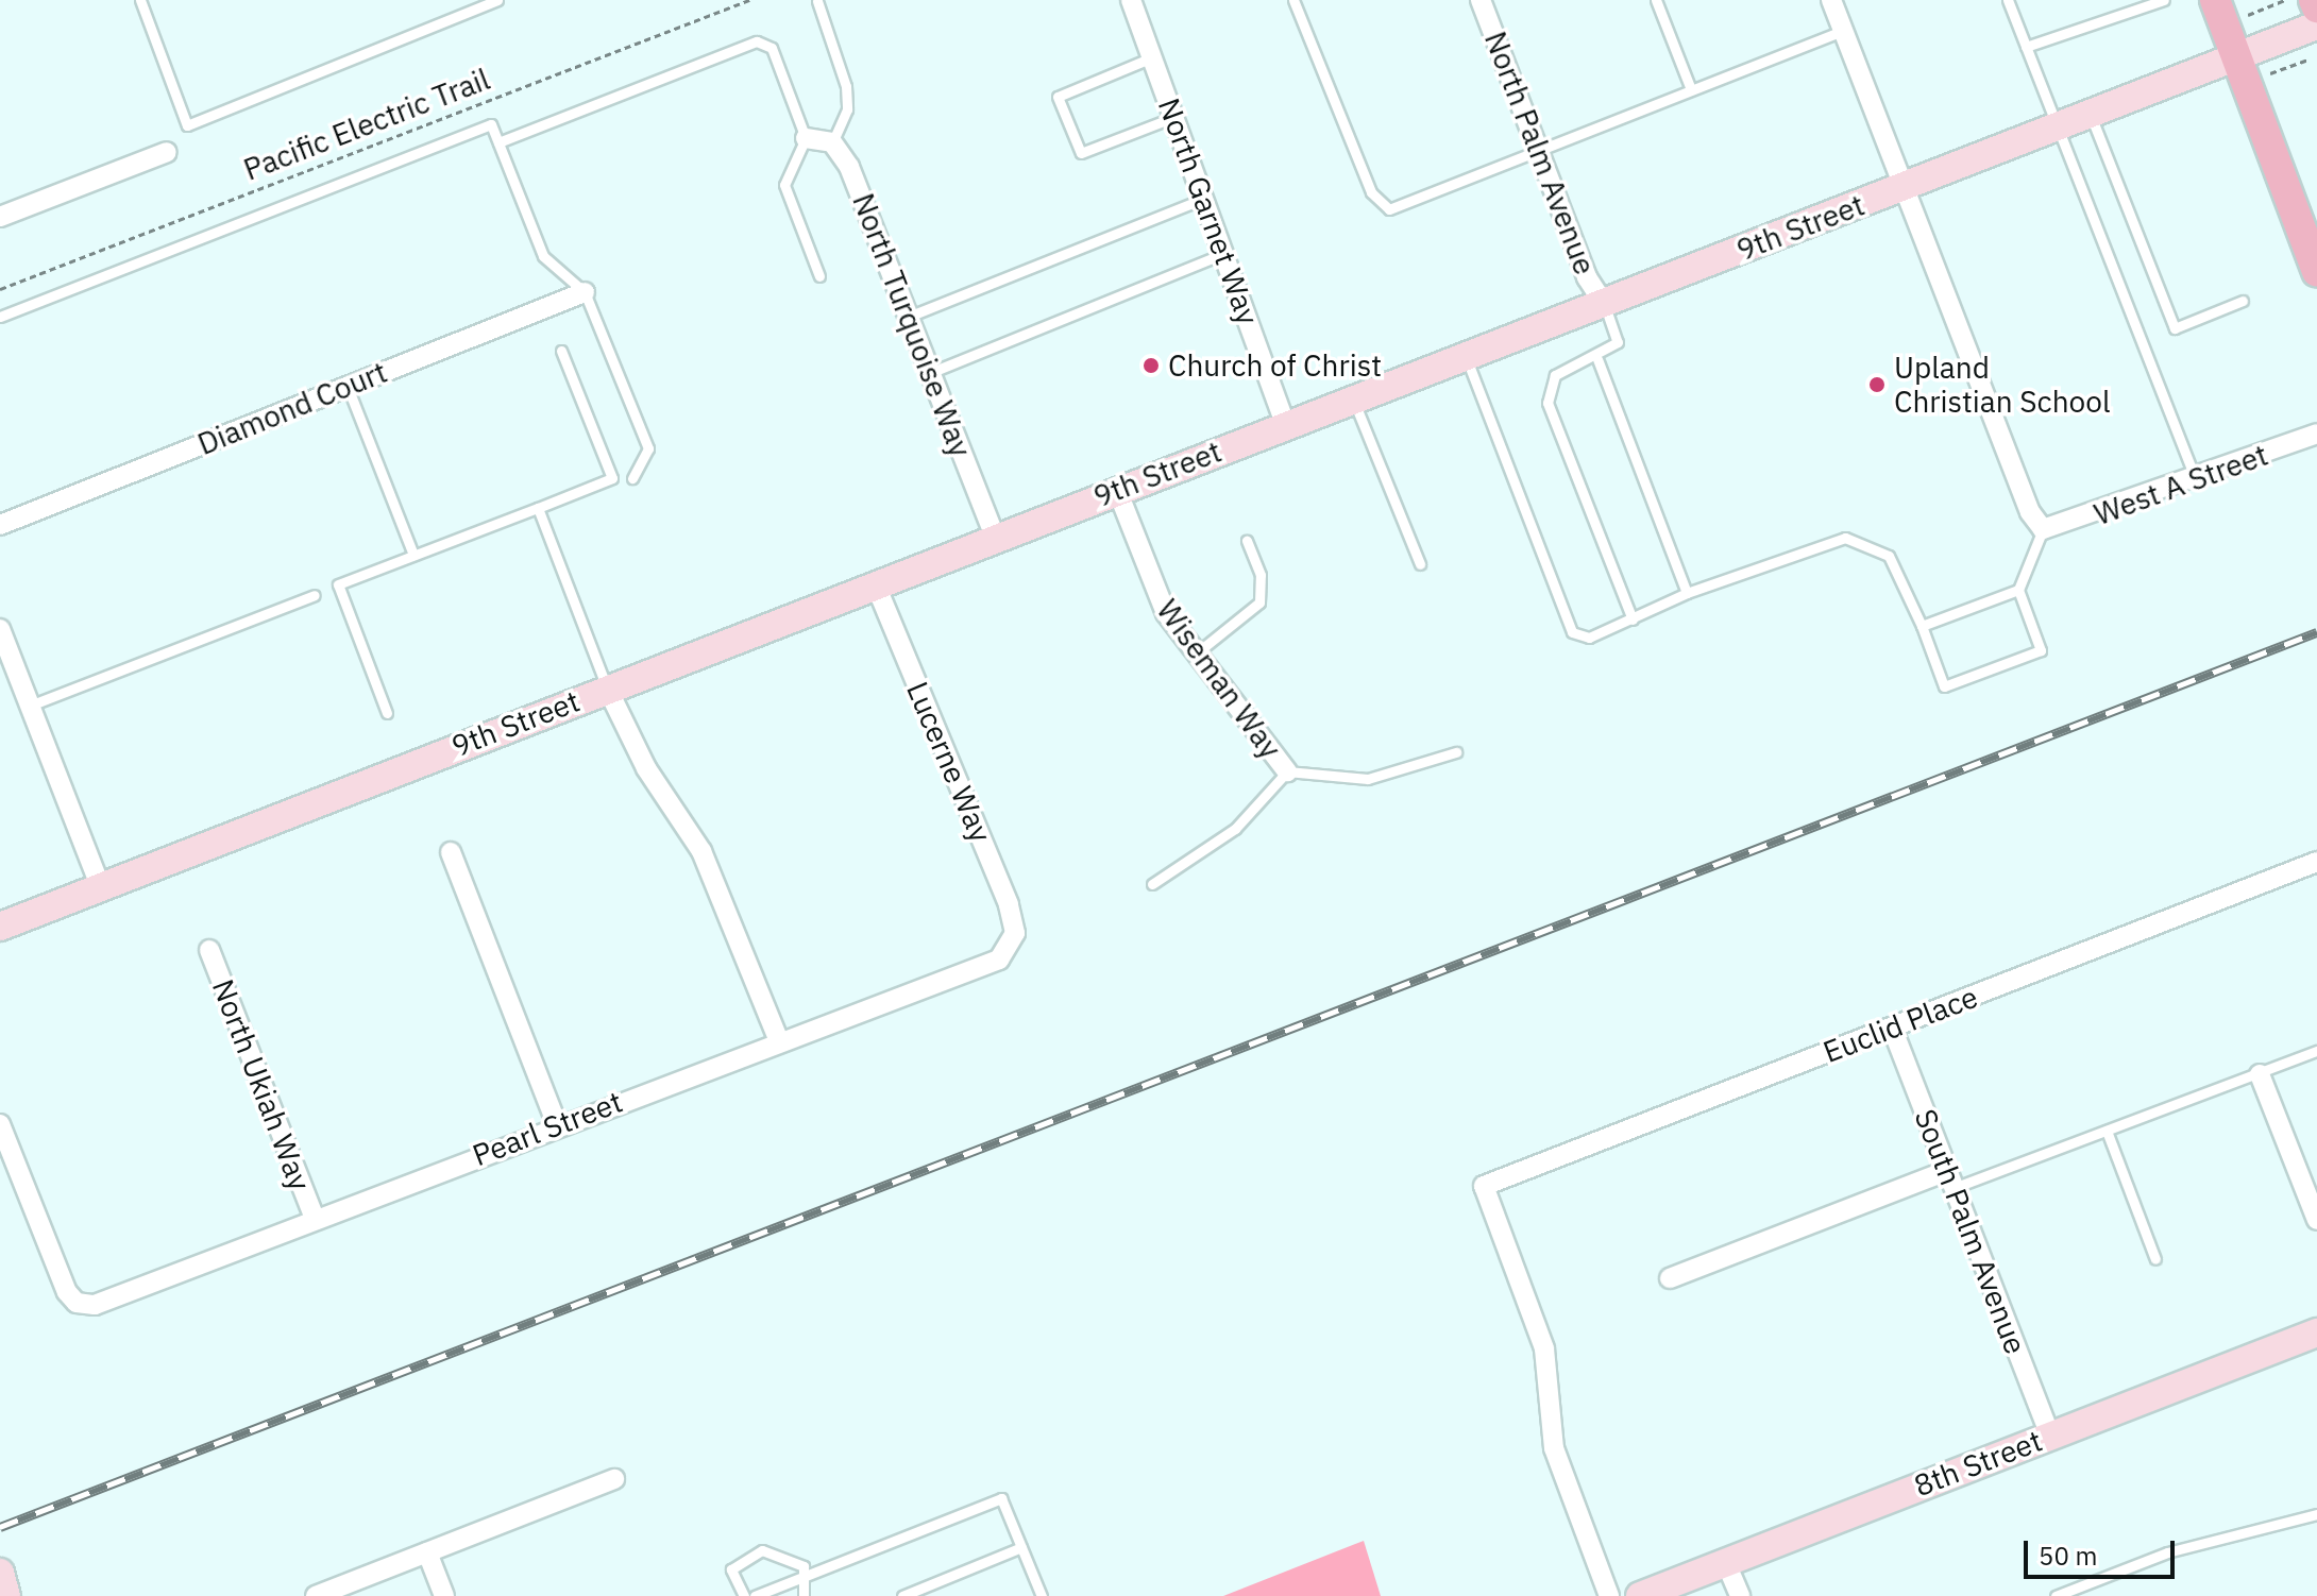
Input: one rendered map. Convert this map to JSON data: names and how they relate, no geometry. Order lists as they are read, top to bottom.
{
  "streets": {
    "street": [
      "North Palm Avenue",
      "North Garnet Way",
      "9th Street",
      "North Turquoise Way",
      "Diamond Court",
      "West A Street",
      "Wiseman Way",
      "Lucerne Way",
      "Euclid Place",
      "North Ukiah Way",
      "Pearl Street",
      "South Palm Avenue",
      "8th Street"
    ],
    "path": ["Pacific Electric Trail"]
  },
  "crossings": [
    ["North Palm Avenue", "9th Street"],
    ["North Garnet Way", "9th Street"],
    ["9th Street", "North Turquoise Way"],
    ["9th Street", "Wiseman Way"],
    ["9th Street", "Lucerne Way"],
    ["Lucerne Way", "Pearl Street"],
    ["Euclid Place", "South Palm Avenue"],
    ["North Ukiah Way", "Pearl Street"],
    ["South Palm Avenue", "8th Street"]
  ],
  "places": ["Church of Christ", "Upland Christian School"],
  "scale_bar": "50 m"
}
